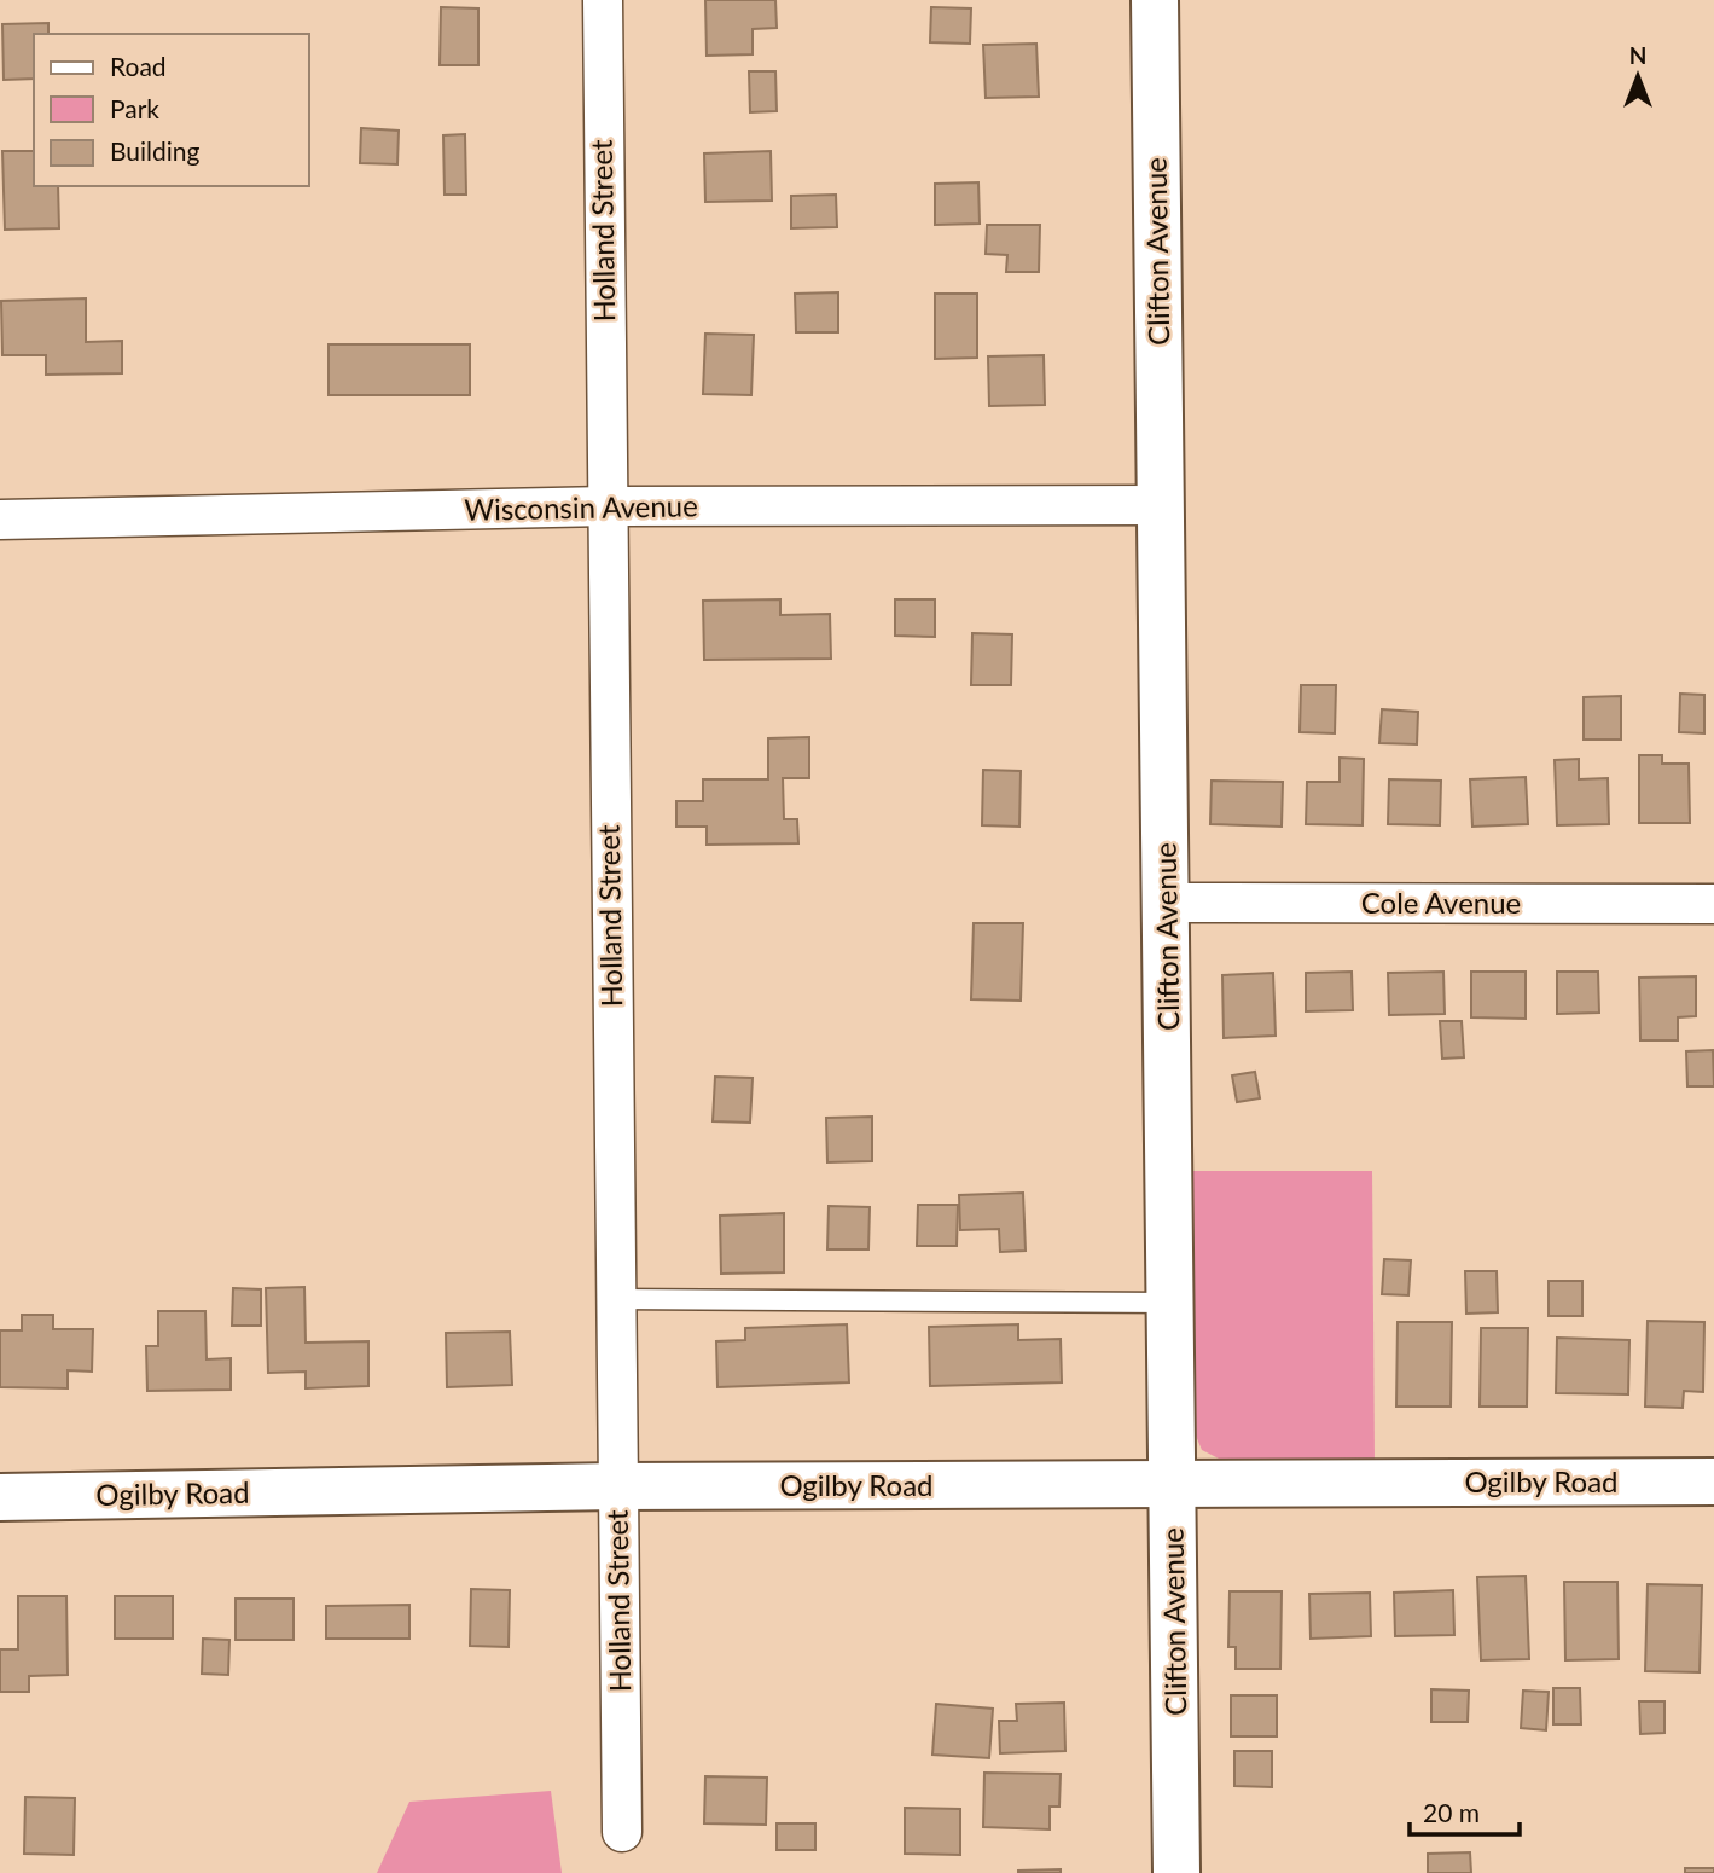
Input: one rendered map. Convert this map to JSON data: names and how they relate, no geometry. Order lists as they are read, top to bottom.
{
  "streets": {
    "street": [
      "Holland Street",
      "Clifton Avenue",
      "Wisconsin Avenue",
      "Cole Avenue",
      "Ogilby Road"
    ]
  },
  "crossings": [
    ["Holland Street", "Wisconsin Avenue"],
    ["Holland Street", "Ogilby Road"],
    ["Clifton Avenue", "Wisconsin Avenue"],
    ["Clifton Avenue", "Cole Avenue"],
    ["Clifton Avenue", "Ogilby Road"]
  ],
  "legend": ["Road", "Park", "Building"],
  "scale_bar": "20 m",
  "north": "top"
}
